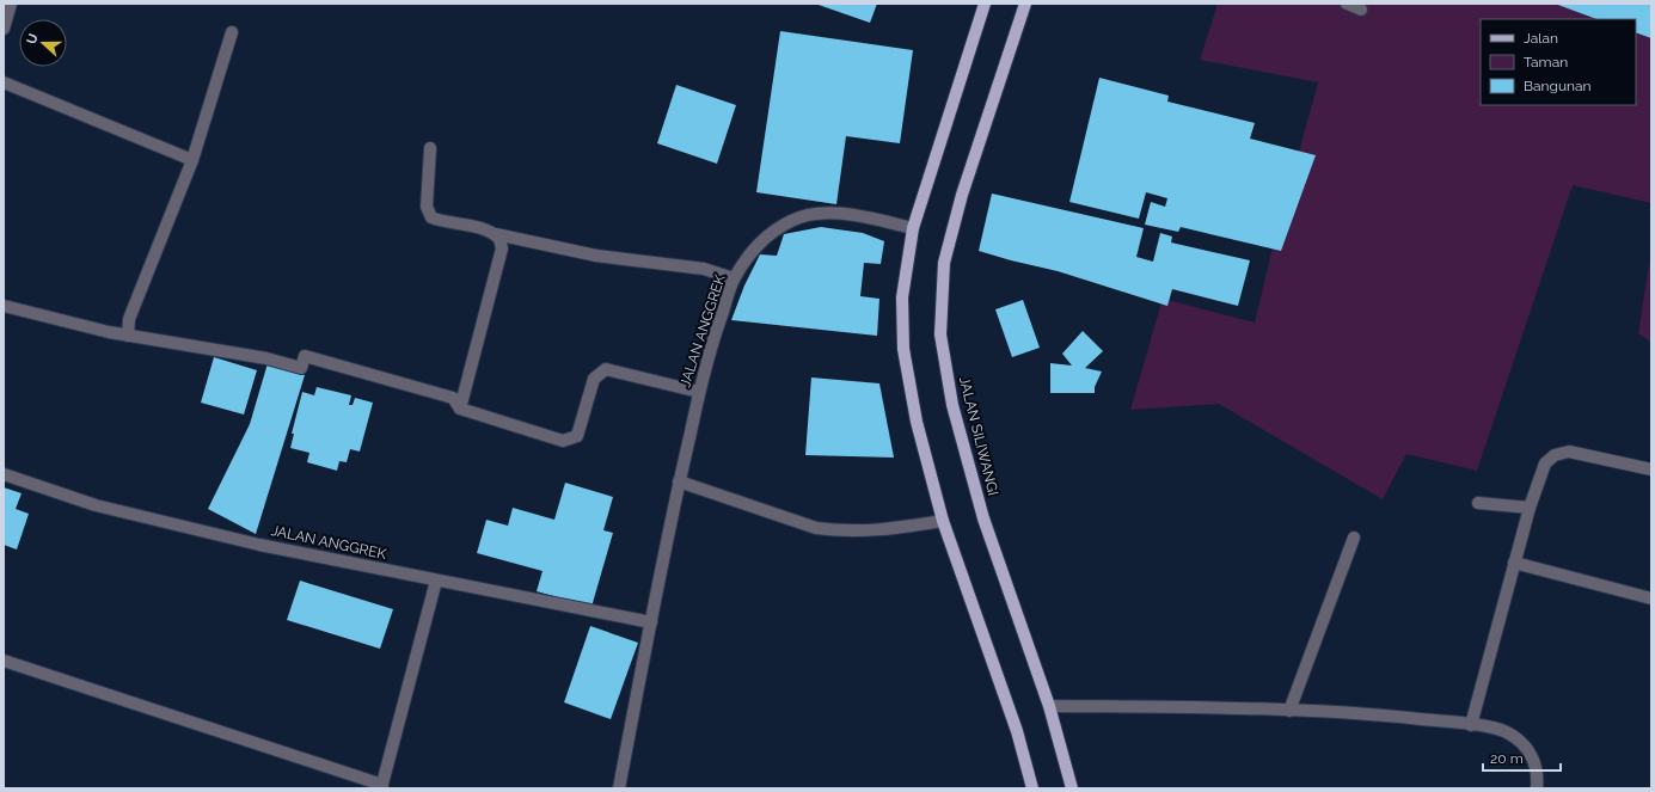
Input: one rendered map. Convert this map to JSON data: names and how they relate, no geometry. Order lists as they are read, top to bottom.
{
  "streets": {
    "main road": ["JALAN SILIWANGI"],
    "street": ["JALAN ANGGREK"]
  },
  "legend": ["Jalan", "Taman", "Bangunan"],
  "scale_bar": "20 m",
  "north": "left"
}
